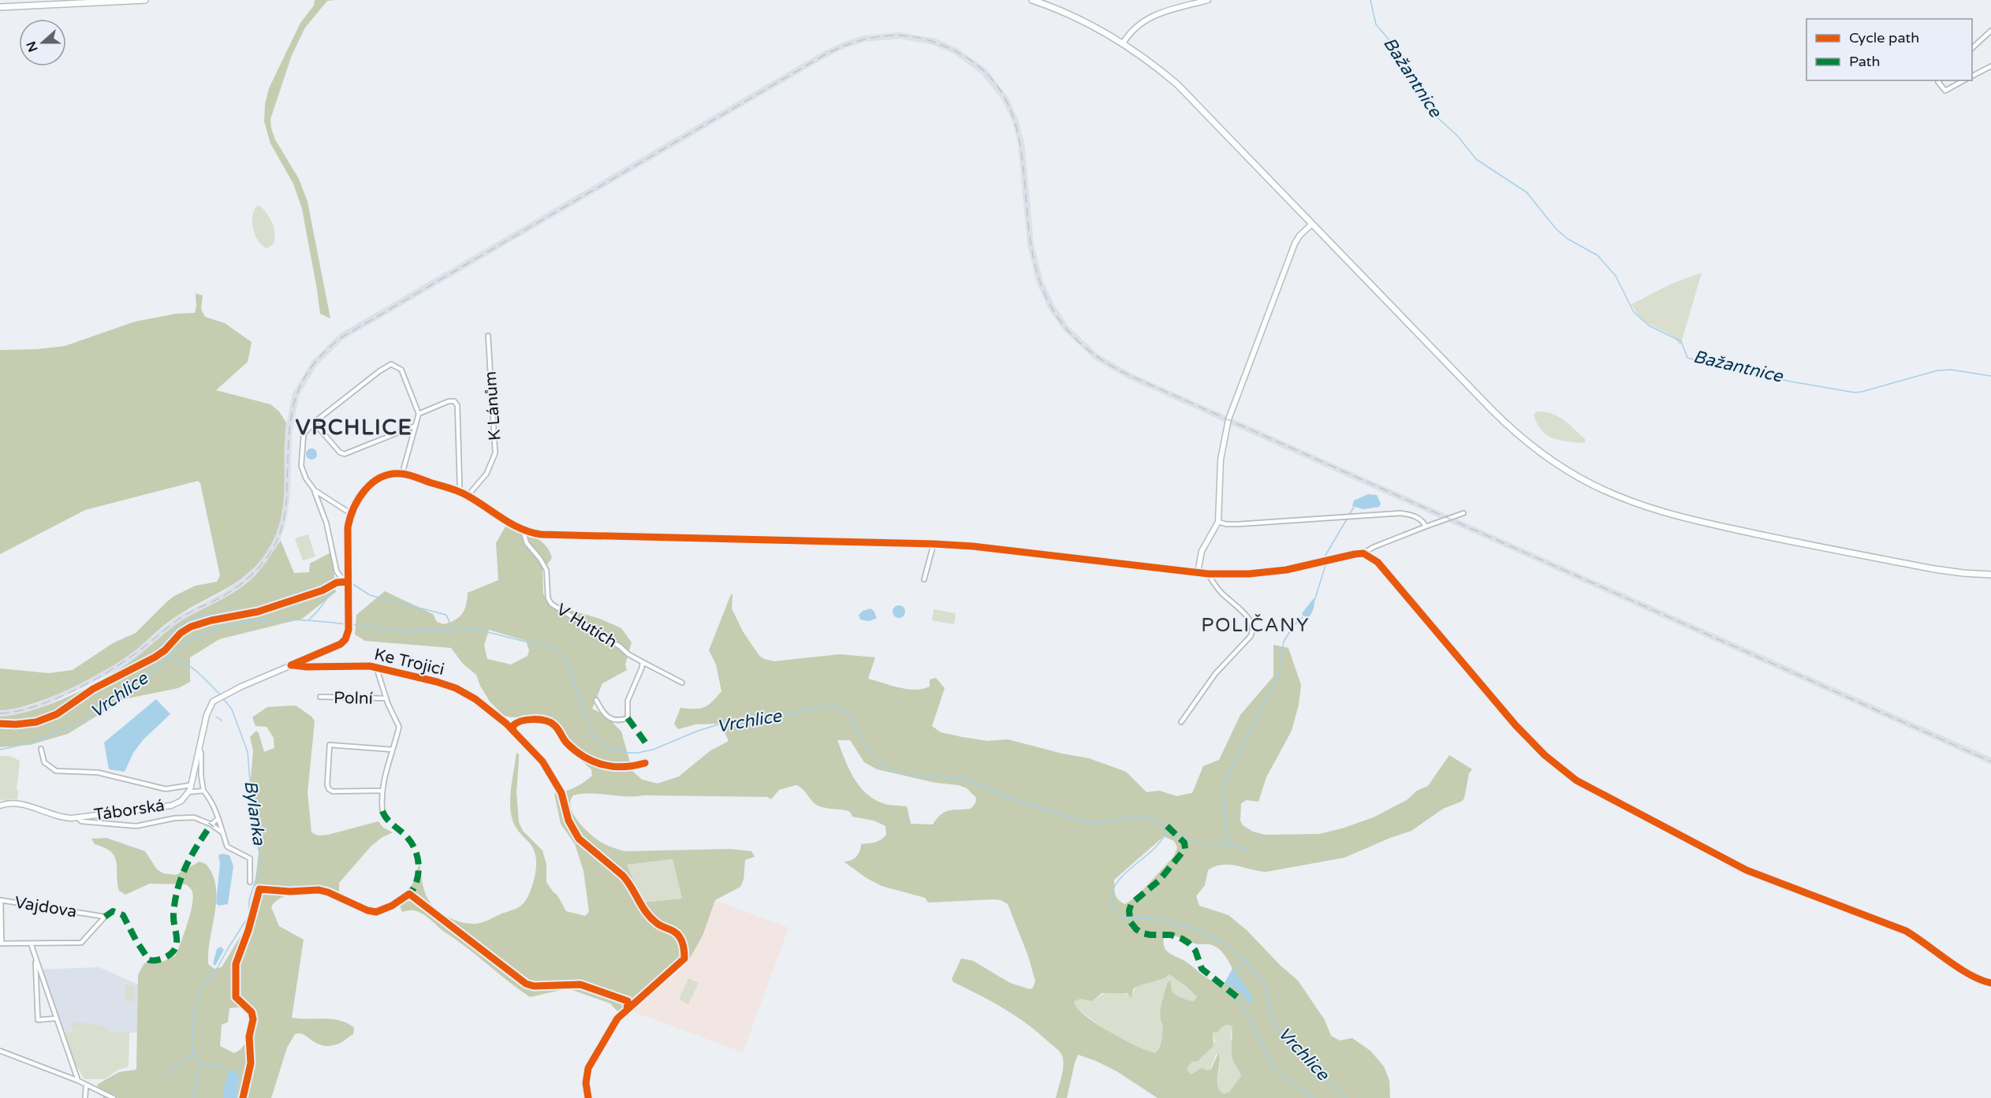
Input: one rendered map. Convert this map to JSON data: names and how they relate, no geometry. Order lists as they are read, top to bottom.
{
  "streets": {
    "street": [
      "K Lánům",
      "V Hutích",
      "Ke Trojici",
      "Polní",
      "Táborská",
      "Vajdova"
    ]
  },
  "districts": ["VRCHLICE", "POLIČANY"],
  "water": ["Bažantnice", "Vrchlice", "Bylanka"],
  "legend": ["Cycle path", "Path"],
  "north": "left"
}
